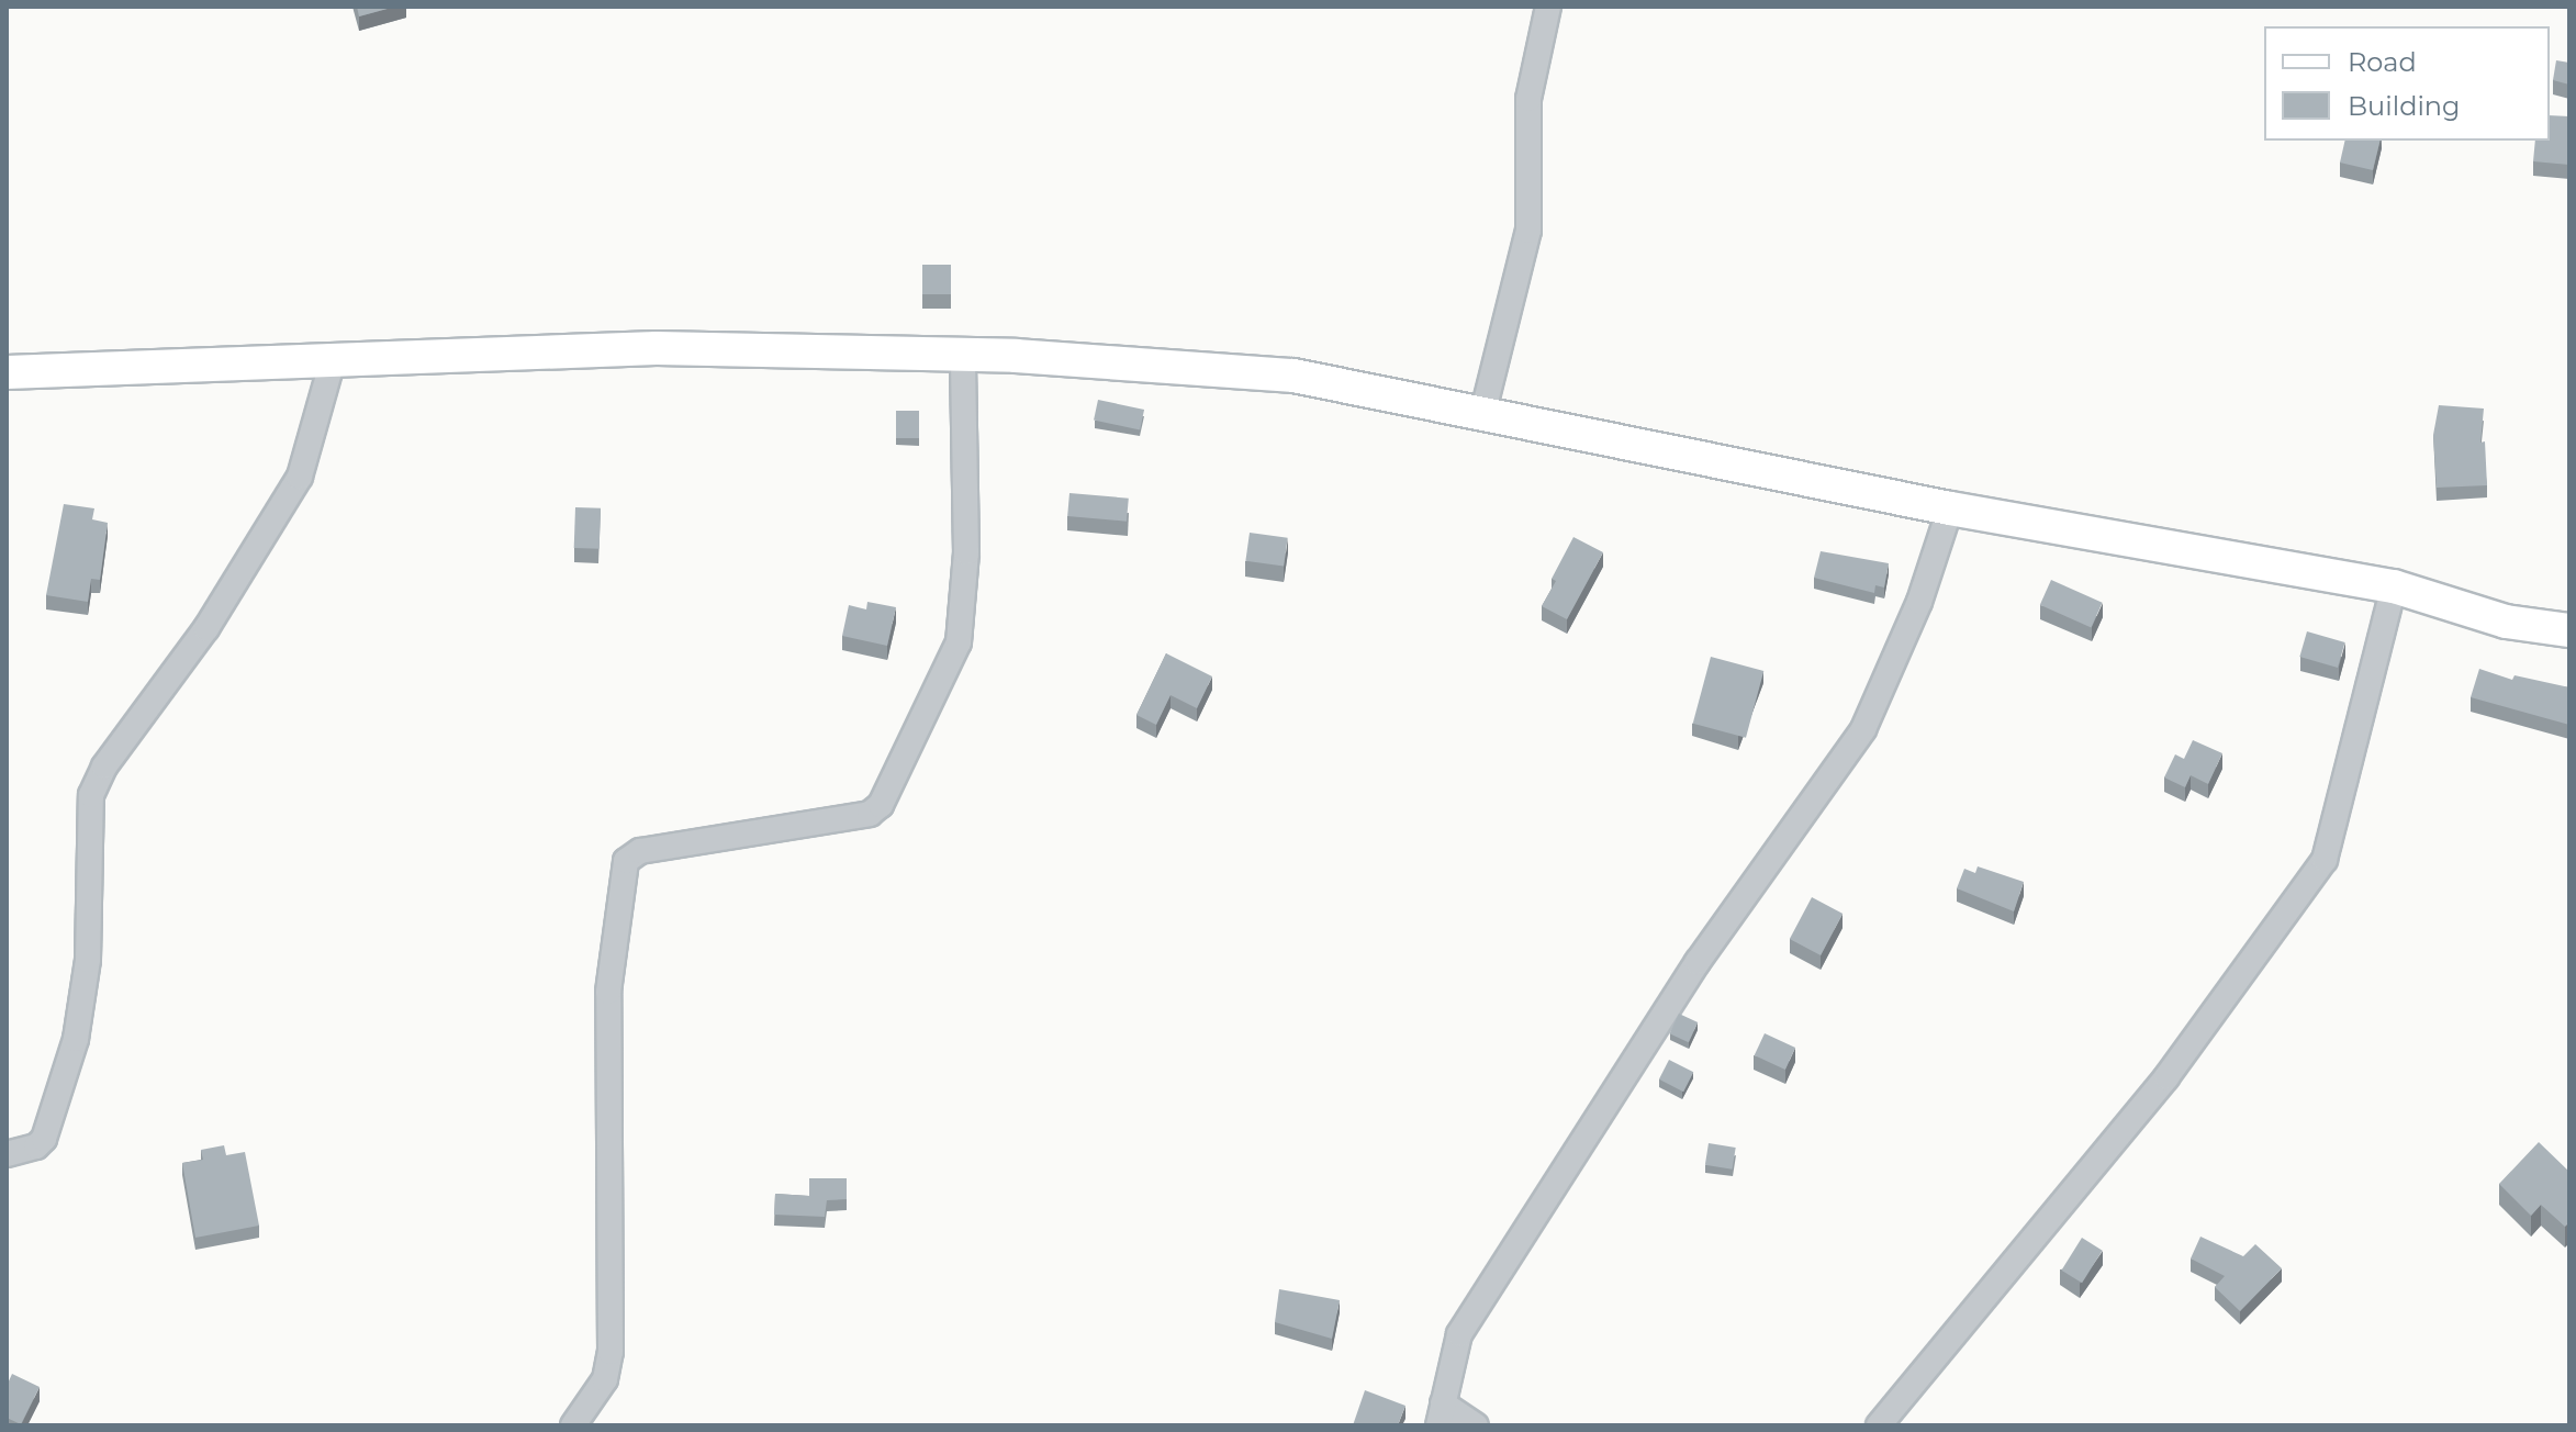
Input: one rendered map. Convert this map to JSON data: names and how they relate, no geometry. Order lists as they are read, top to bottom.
{
  "legend": ["Road", "Building"]
}
